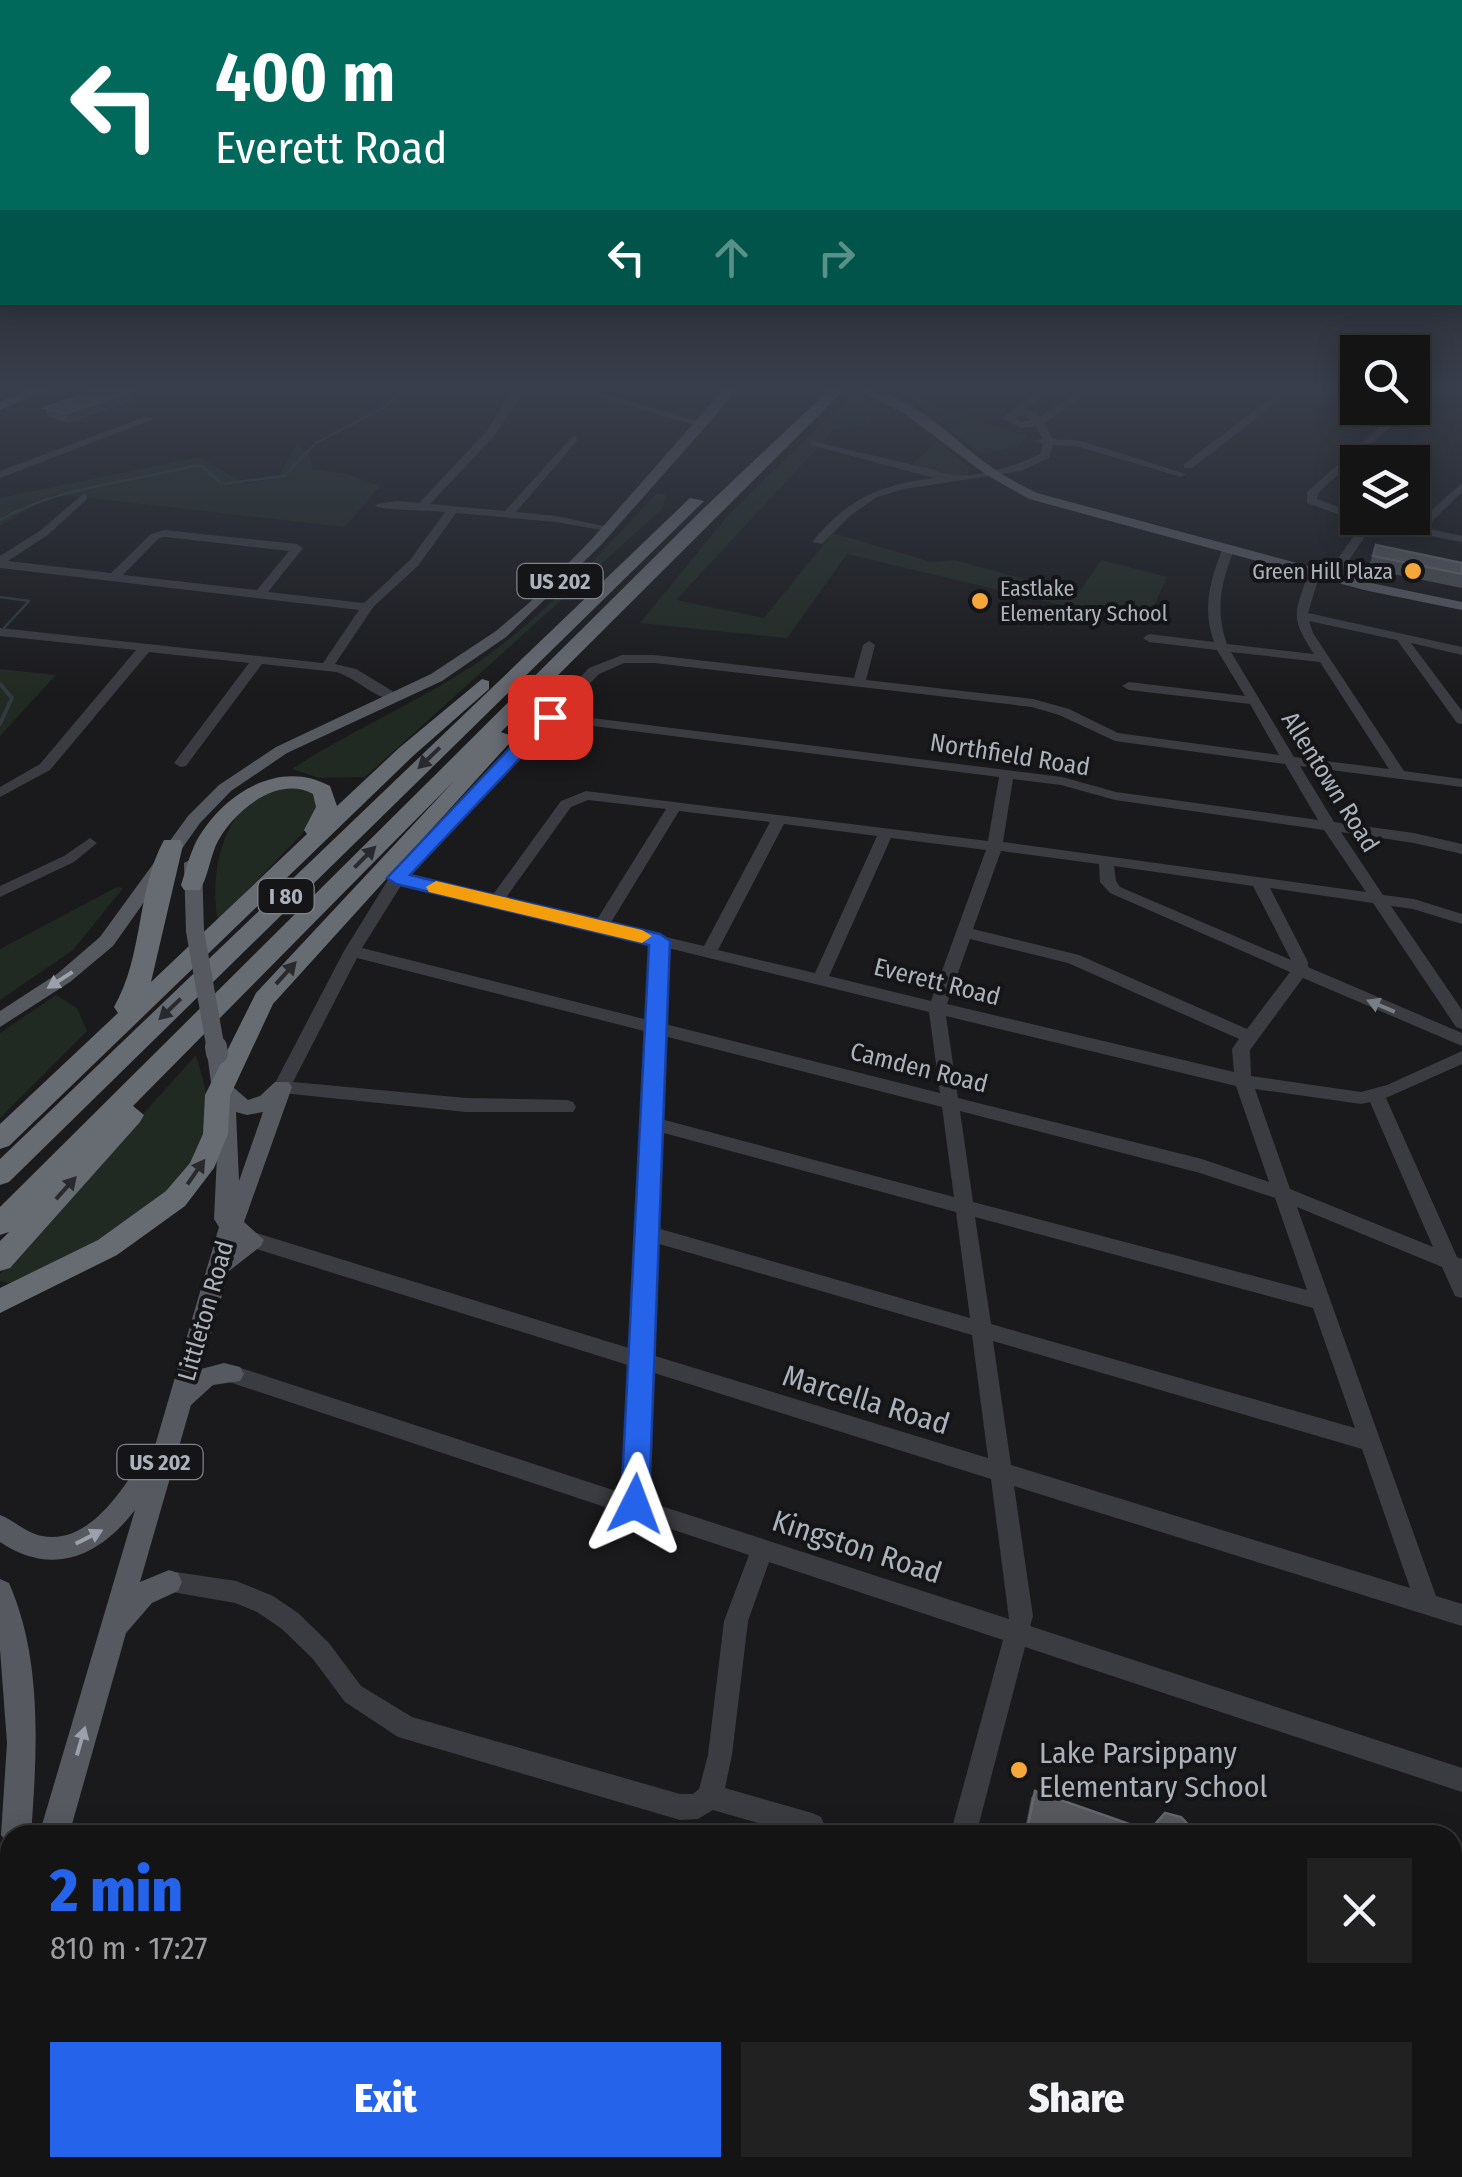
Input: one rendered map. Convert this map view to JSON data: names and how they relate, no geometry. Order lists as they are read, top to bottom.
{
  "streets": {
    "highway": ["I 80"],
    "main road": ["US 202", "Littleton Road"],
    "street": [
      "Northfield Road",
      "Allentown Road",
      "Everett Road",
      "Camden Road",
      "Marcella Road",
      "Kingston Road"
    ]
  },
  "crossings": [
    ["Northfield Road", "Allentown Road"]
  ],
  "places": ["Green Hill Plaza", "Eastlake Elementary School", "Lake Parsippany Elementary School"],
  "page": {
    "turn": ["400 m", "Everett Road"],
    "heading": ["2 min", "810 m · 17:27"],
    "buttons": ["Exit", "Share"]
  }
}
